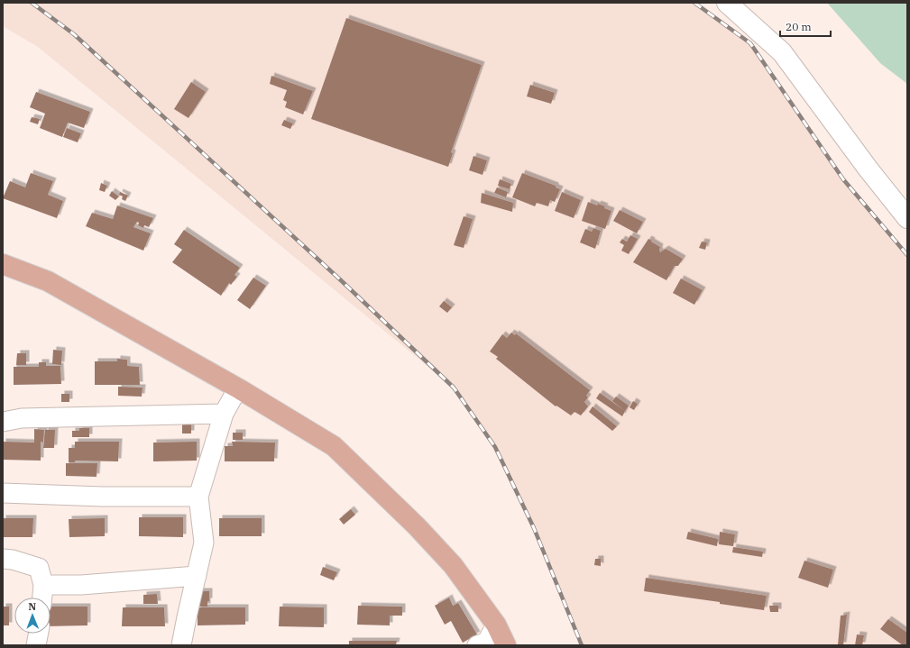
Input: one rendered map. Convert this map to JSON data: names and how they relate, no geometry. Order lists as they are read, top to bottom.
{
  "scale_bar": "20 m",
  "north": "top"
}
